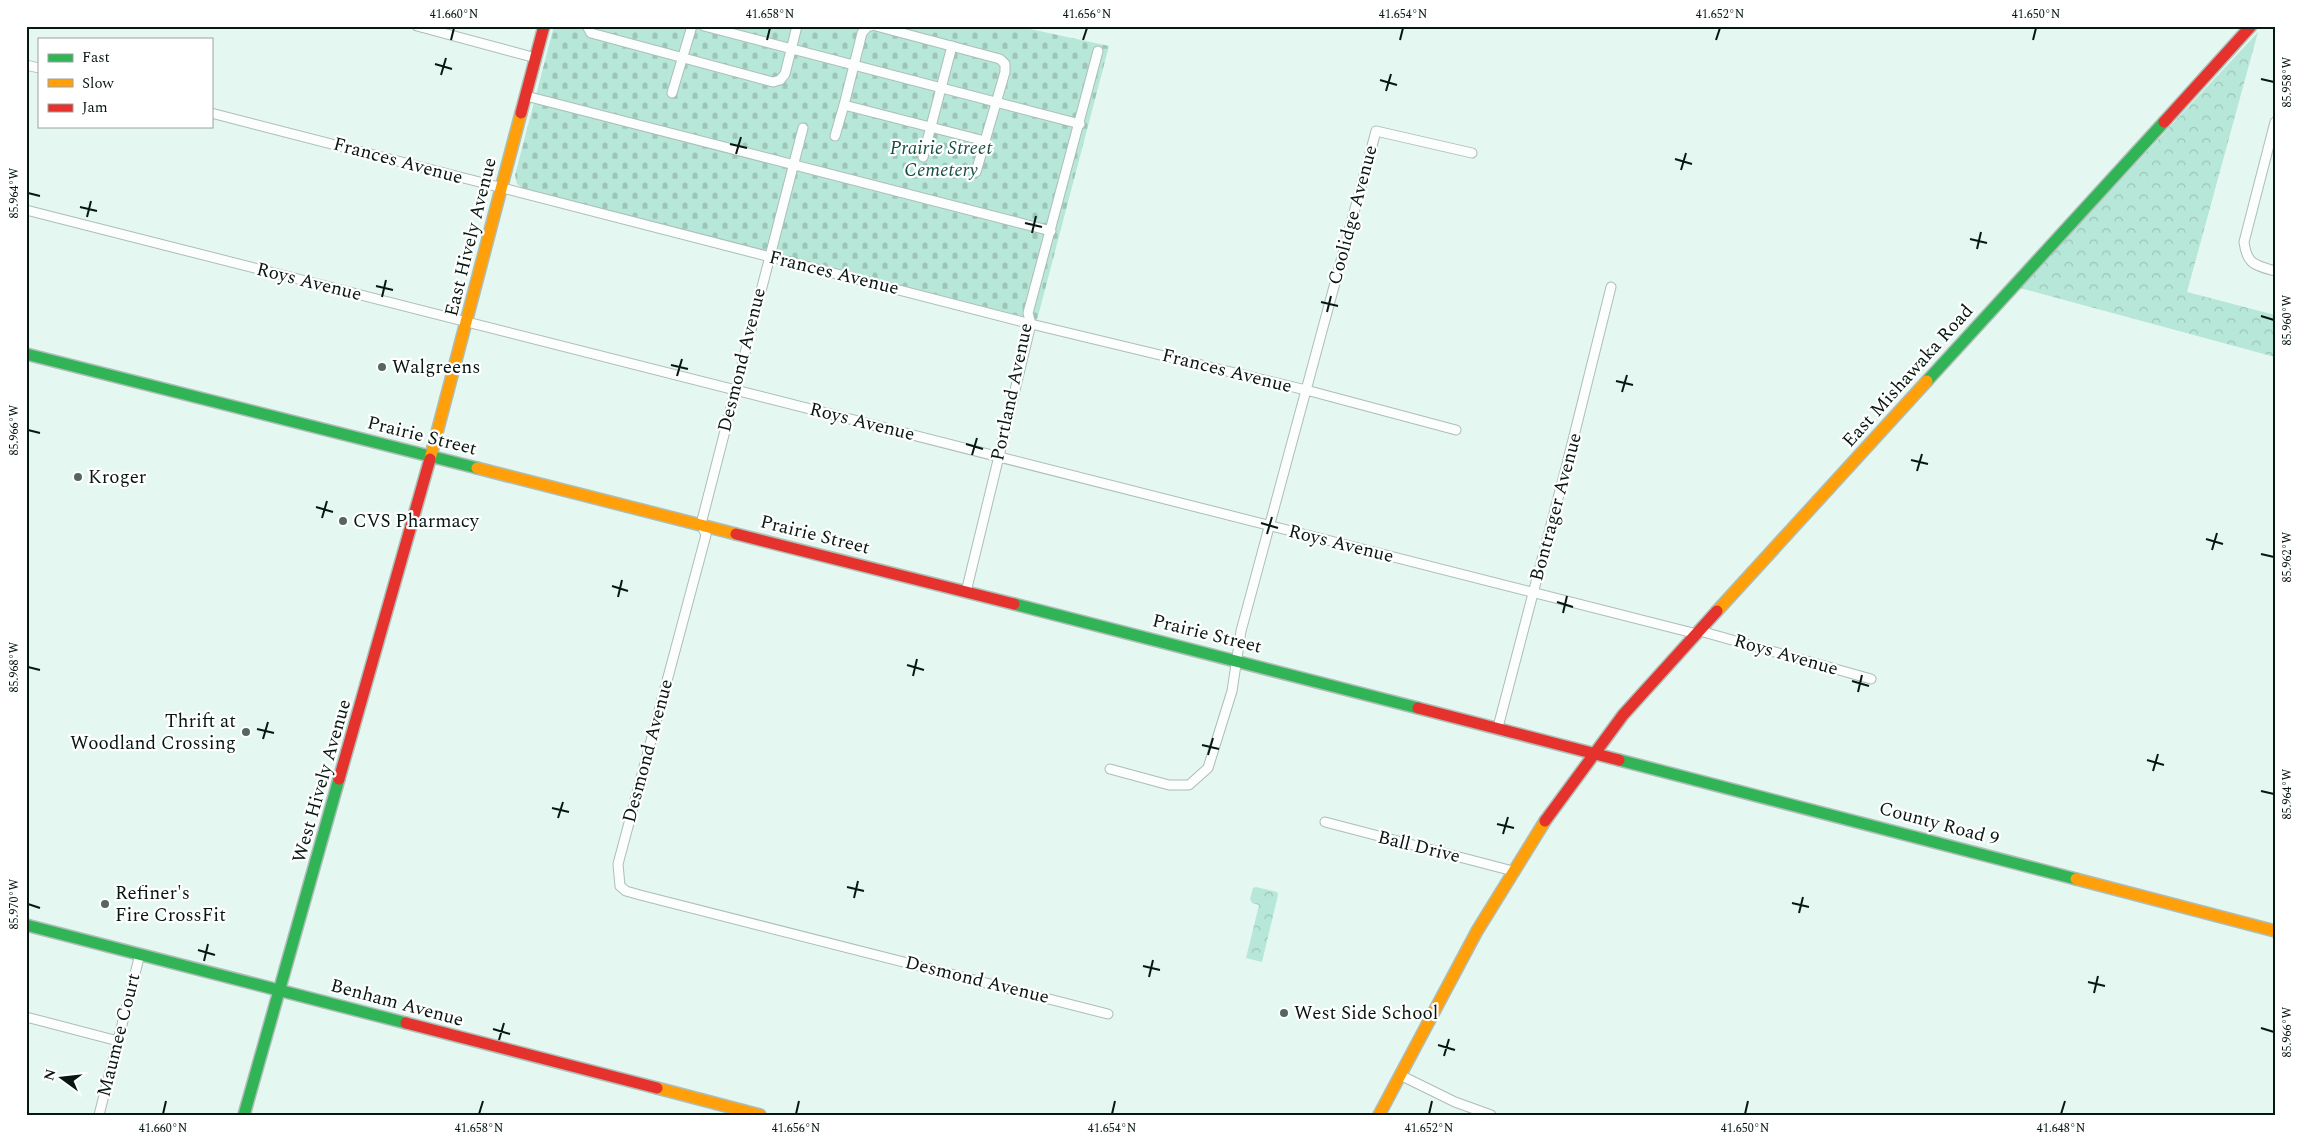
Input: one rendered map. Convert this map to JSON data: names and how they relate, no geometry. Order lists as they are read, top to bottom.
{
  "streets": {
    "main road": [
      "East Hively Avenue",
      "East Mishawaka Road",
      "Prairie Street",
      "West Hively Avenue",
      "County Road 9",
      "Benham Avenue"
    ],
    "street": [
      "Frances Avenue",
      "Coolidge Avenue",
      "Roys Avenue",
      "Desmond Avenue",
      "Portland Avenue",
      "Bontrager Avenue",
      "Ball Drive",
      "Maumee Court"
    ]
  },
  "crossings": [
    ["Frances Avenue", "Coolidge Avenue"],
    ["Frances Avenue", "East Hively Avenue"],
    ["Frances Avenue", "Desmond Avenue"],
    ["Frances Avenue", "Portland Avenue"],
    ["Coolidge Avenue", "Roys Avenue"],
    ["Coolidge Avenue", "Prairie Street"],
    ["East Hively Avenue", "Roys Avenue"],
    ["East Hively Avenue", "Prairie Street"],
    ["East Hively Avenue", "West Hively Avenue"],
    ["Roys Avenue", "Desmond Avenue"],
    ["Roys Avenue", "East Mishawaka Road"],
    ["Roys Avenue", "Portland Avenue"],
    ["Roys Avenue", "Bontrager Avenue"],
    ["Desmond Avenue", "Prairie Street"],
    ["East Mishawaka Road", "Prairie Street"],
    ["East Mishawaka Road", "County Road 9"],
    ["East Mishawaka Road", "Ball Drive"],
    ["Portland Avenue", "Prairie Street"],
    ["Prairie Street", "Bontrager Avenue"],
    ["Prairie Street", "West Hively Avenue"],
    ["Prairie Street", "County Road 9"],
    ["West Hively Avenue", "Benham Avenue"],
    ["Benham Avenue", "Maumee Court"]
  ],
  "parks": ["Prairie Street Cemetery"],
  "places": [
    "Walgreens",
    "Kroger",
    "CVS Pharmacy",
    "Thrift at Woodland Crossing",
    "Refiner's Fire CrossFit",
    "West Side School"
  ],
  "legend": ["Fast", "Slow", "Jam"],
  "north": "left",
  "coordinates": [
    "41.660°N",
    "41.658°N",
    "41.656°N",
    "41.654°N",
    "41.652°N",
    "41.650°N",
    "85.958°W",
    "85.964°W",
    "85.960°W",
    "85.966°W",
    "85.962°W",
    "85.968°W",
    "85.970°W",
    "41.648°N"
  ]
}
